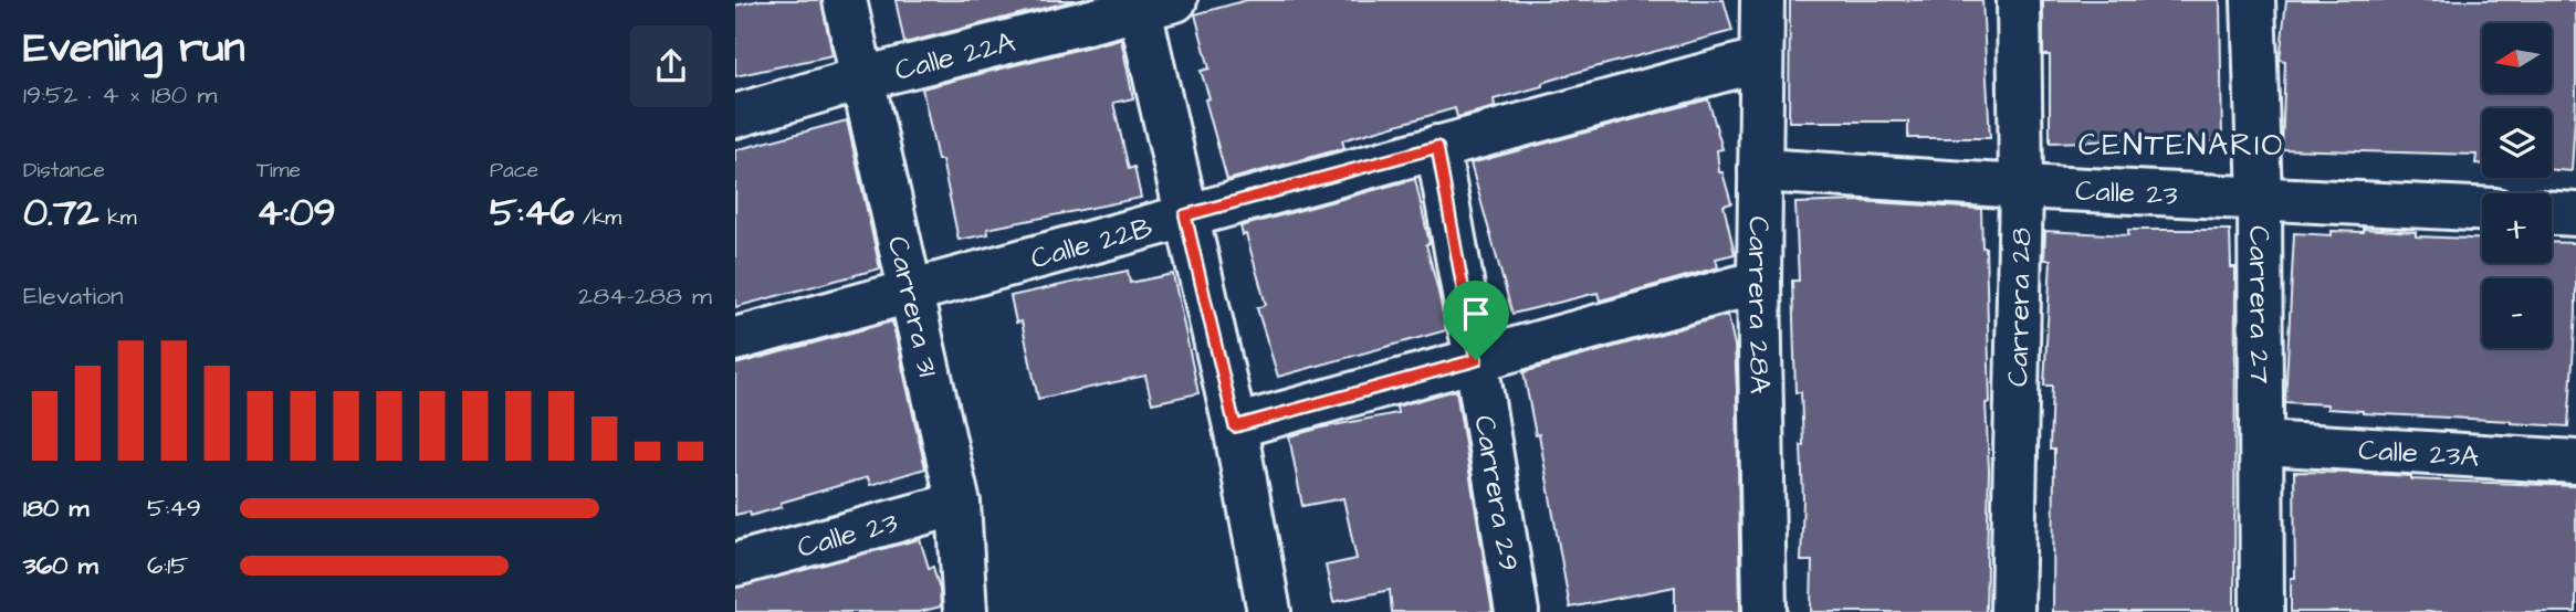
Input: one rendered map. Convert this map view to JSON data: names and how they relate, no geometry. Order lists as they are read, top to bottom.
{
  "streets": {
    "street": [
      "Calle 22A",
      "Calle 23",
      "Calle 22B",
      "Carrera 31",
      "Carrera 28A",
      "Carrera 28",
      "Carrera 27",
      "Calle 23A",
      "Carrera 29"
    ]
  },
  "crossings": [
    ["Calle 22A", "Carrera 31"],
    ["Calle 23", "Carrera 31"],
    ["Calle 23", "Carrera 28A"],
    ["Calle 23", "Carrera 28"],
    ["Calle 23", "Carrera 27"],
    ["Calle 22B", "Carrera 31"],
    ["Calle 22B", "Carrera 28A"],
    ["Calle 22B", "Carrera 29"],
    ["Carrera 27", "Calle 23A"]
  ],
  "districts": ["CENTENARIO"],
  "north": "left",
  "page": {
    "heading": ["Evening run", "19:52 · 4 × 180 m"],
    "map_buttons": ["+", "−"],
    "stats": [
      ["Distance", "0.72 km"],
      ["Time", "4:09"],
      ["Pace", "5:46 /km"]
    ],
    "chart": ["Elevation", "284–288 m"],
    "list": [
      {
        "name": "180 m",
        "note": "5:49"
      },
      {
        "name": "360 m",
        "note": "6:15"
      }
    ]
  }
}
